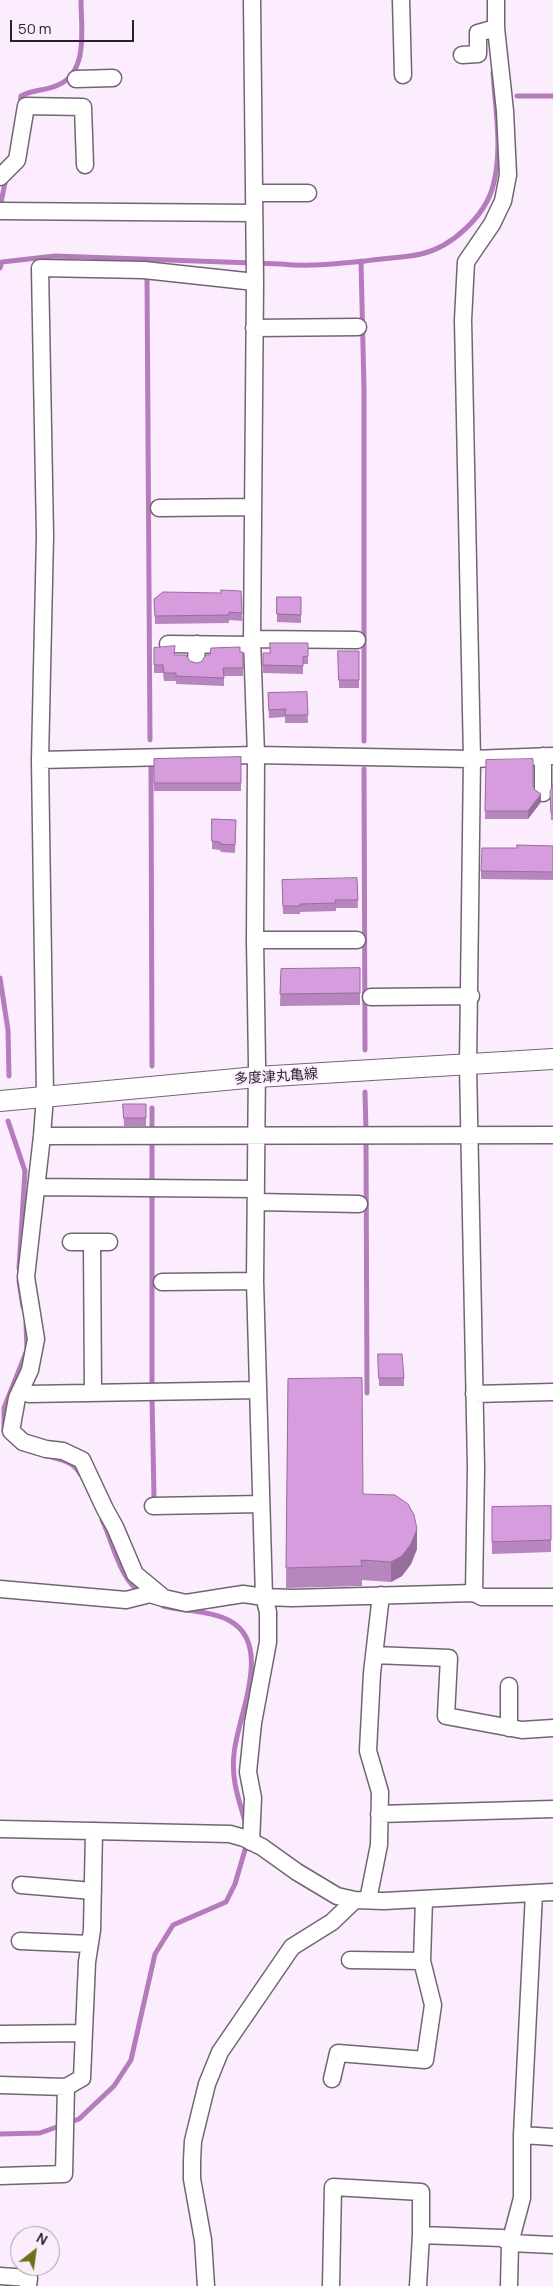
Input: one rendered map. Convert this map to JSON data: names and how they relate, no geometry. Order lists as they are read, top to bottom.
{
  "streets": {
    "main road": ["多度津丸亀線"]
  },
  "scale_bar": "50 m",
  "north": "top right"
}
